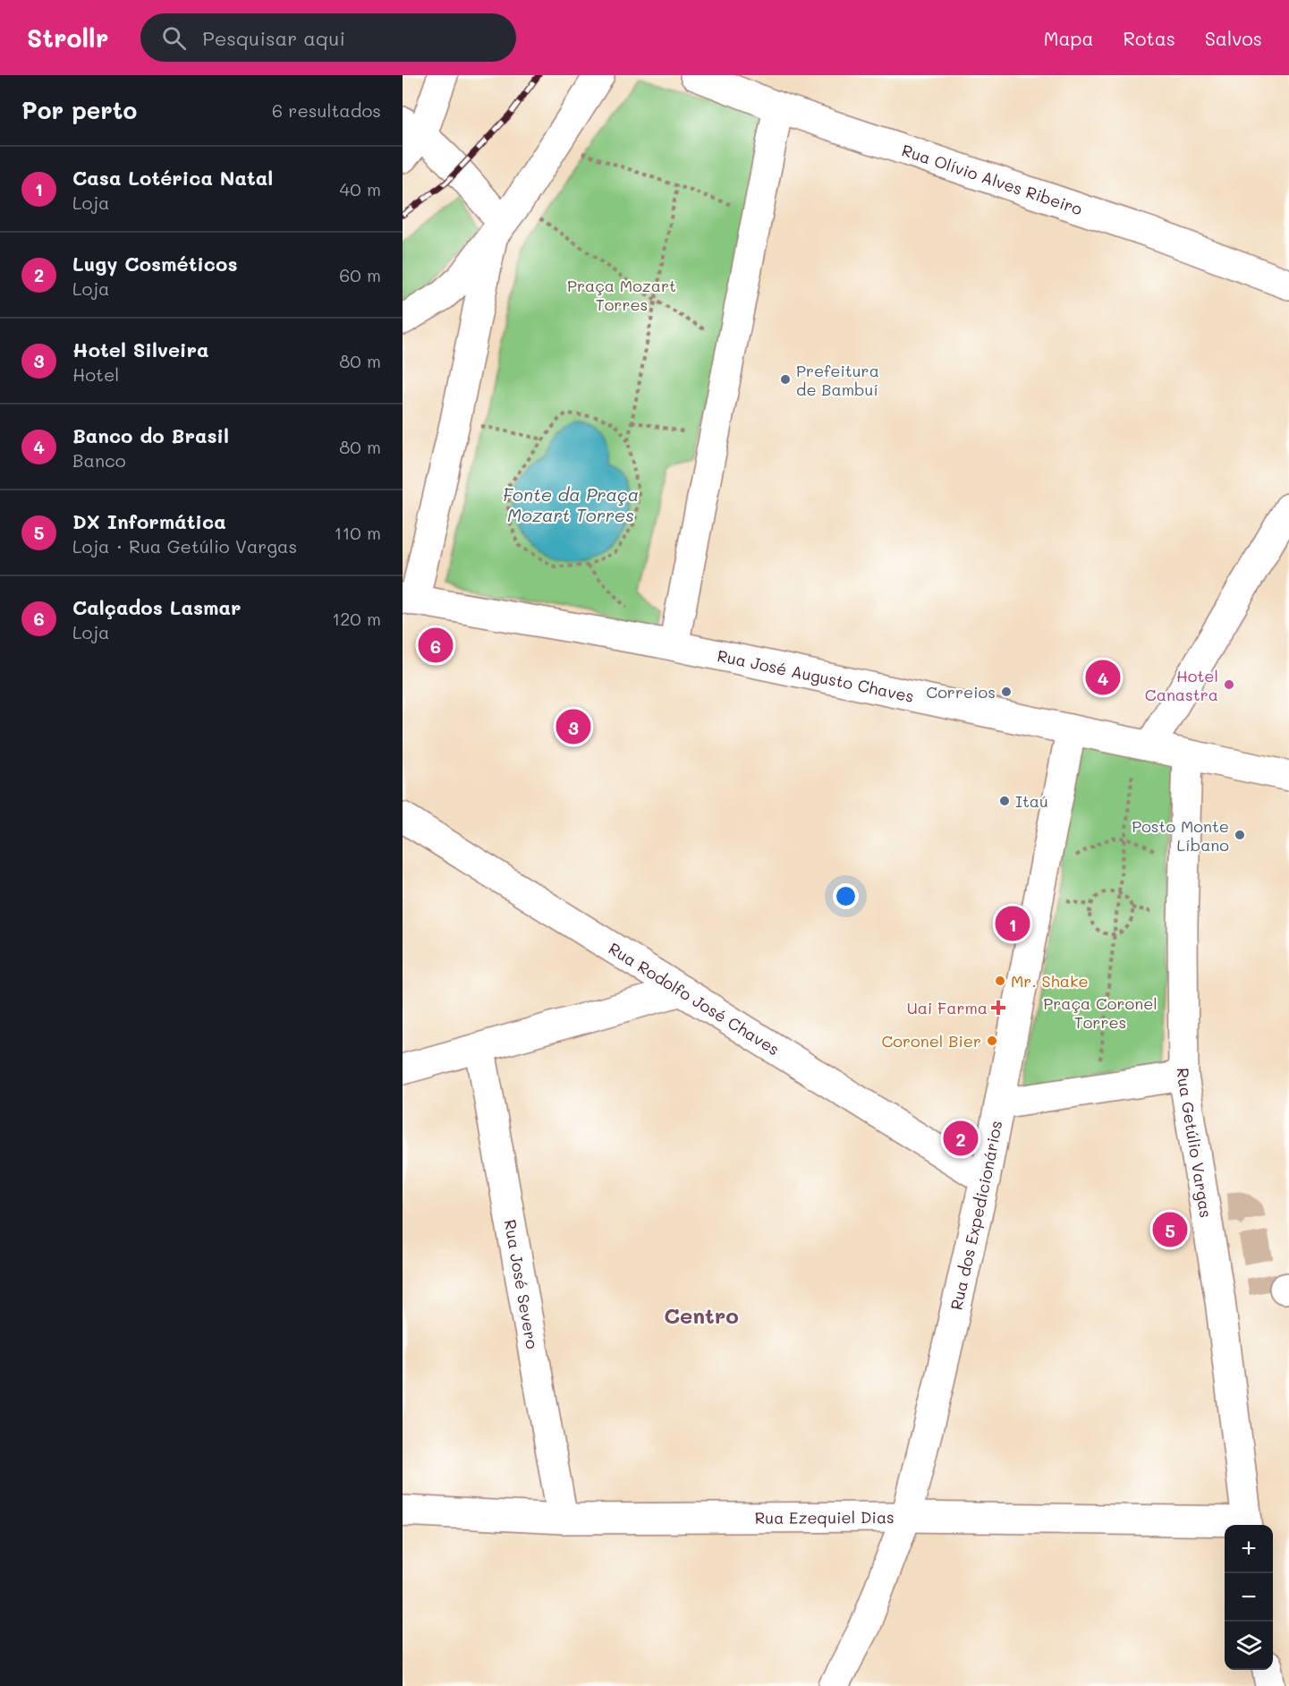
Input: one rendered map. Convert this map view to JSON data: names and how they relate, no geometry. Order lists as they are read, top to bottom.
{
  "streets": {
    "street": [
      "Rua Olívio Alves Ribeiro",
      "Rua José Augusto Chaves",
      "Rua Rodolfo José Chaves",
      "Rua Getúlio Vargas",
      "Rua dos Expedicionários",
      "Rua José Severo",
      "Rua Ezequiel Dias"
    ]
  },
  "crossings": [
    ["Rua José Augusto Chaves", "Rua Getúlio Vargas"],
    ["Rua José Augusto Chaves", "Rua dos Expedicionários"],
    ["Rua Rodolfo José Chaves", "Rua dos Expedicionários"],
    ["Rua Getúlio Vargas", "Rua Ezequiel Dias"],
    ["Rua dos Expedicionários", "Rua Ezequiel Dias"],
    ["Rua José Severo", "Rua Ezequiel Dias"]
  ],
  "districts": ["Centro"],
  "water": ["Fonte da Praça Mozart Torres"],
  "parks": ["Praça Mozart Torres", "Praça Coronel Torres"],
  "places": {
    "other": [
      "Prefeitura de Bambuí",
      "Hotel Canastra",
      "Correios",
      "Itaú",
      "Posto Monte Líbano",
      "Mr. Shake",
      "Coronel Bier"
    ],
    "health": ["Uai Farma"]
  },
  "page": {
    "header": "Strollr",
    "search": "Pesquisar aqui",
    "nav": ["Mapa", "Rotas", "Salvos"],
    "heading": ["Por perto", "6 resultados"],
    "list": [
      {
        "mark": "1",
        "name": "Casa Lotérica Natal",
        "note": "Loja",
        "value": "40 m"
      },
      {
        "mark": "2",
        "name": "Lugy Cosméticos",
        "note": "Loja",
        "value": "60 m"
      },
      {
        "mark": "3",
        "name": "Hotel Silveira",
        "note": "Hotel",
        "value": "80 m"
      },
      {
        "mark": "4",
        "name": "Banco do Brasil",
        "note": "Banco",
        "value": "80 m"
      },
      {
        "mark": "5",
        "name": "DX Informática",
        "note": "Loja · Rua Getúlio Vargas",
        "value": "110 m"
      },
      {
        "mark": "6",
        "name": "Calçados Lasmar",
        "note": "Loja",
        "value": "120 m"
      }
    ],
    "pins": [
      "6",
      "4",
      "3",
      "1",
      "2",
      "5"
    ],
    "map_buttons": ["+", "−"]
  }
}
